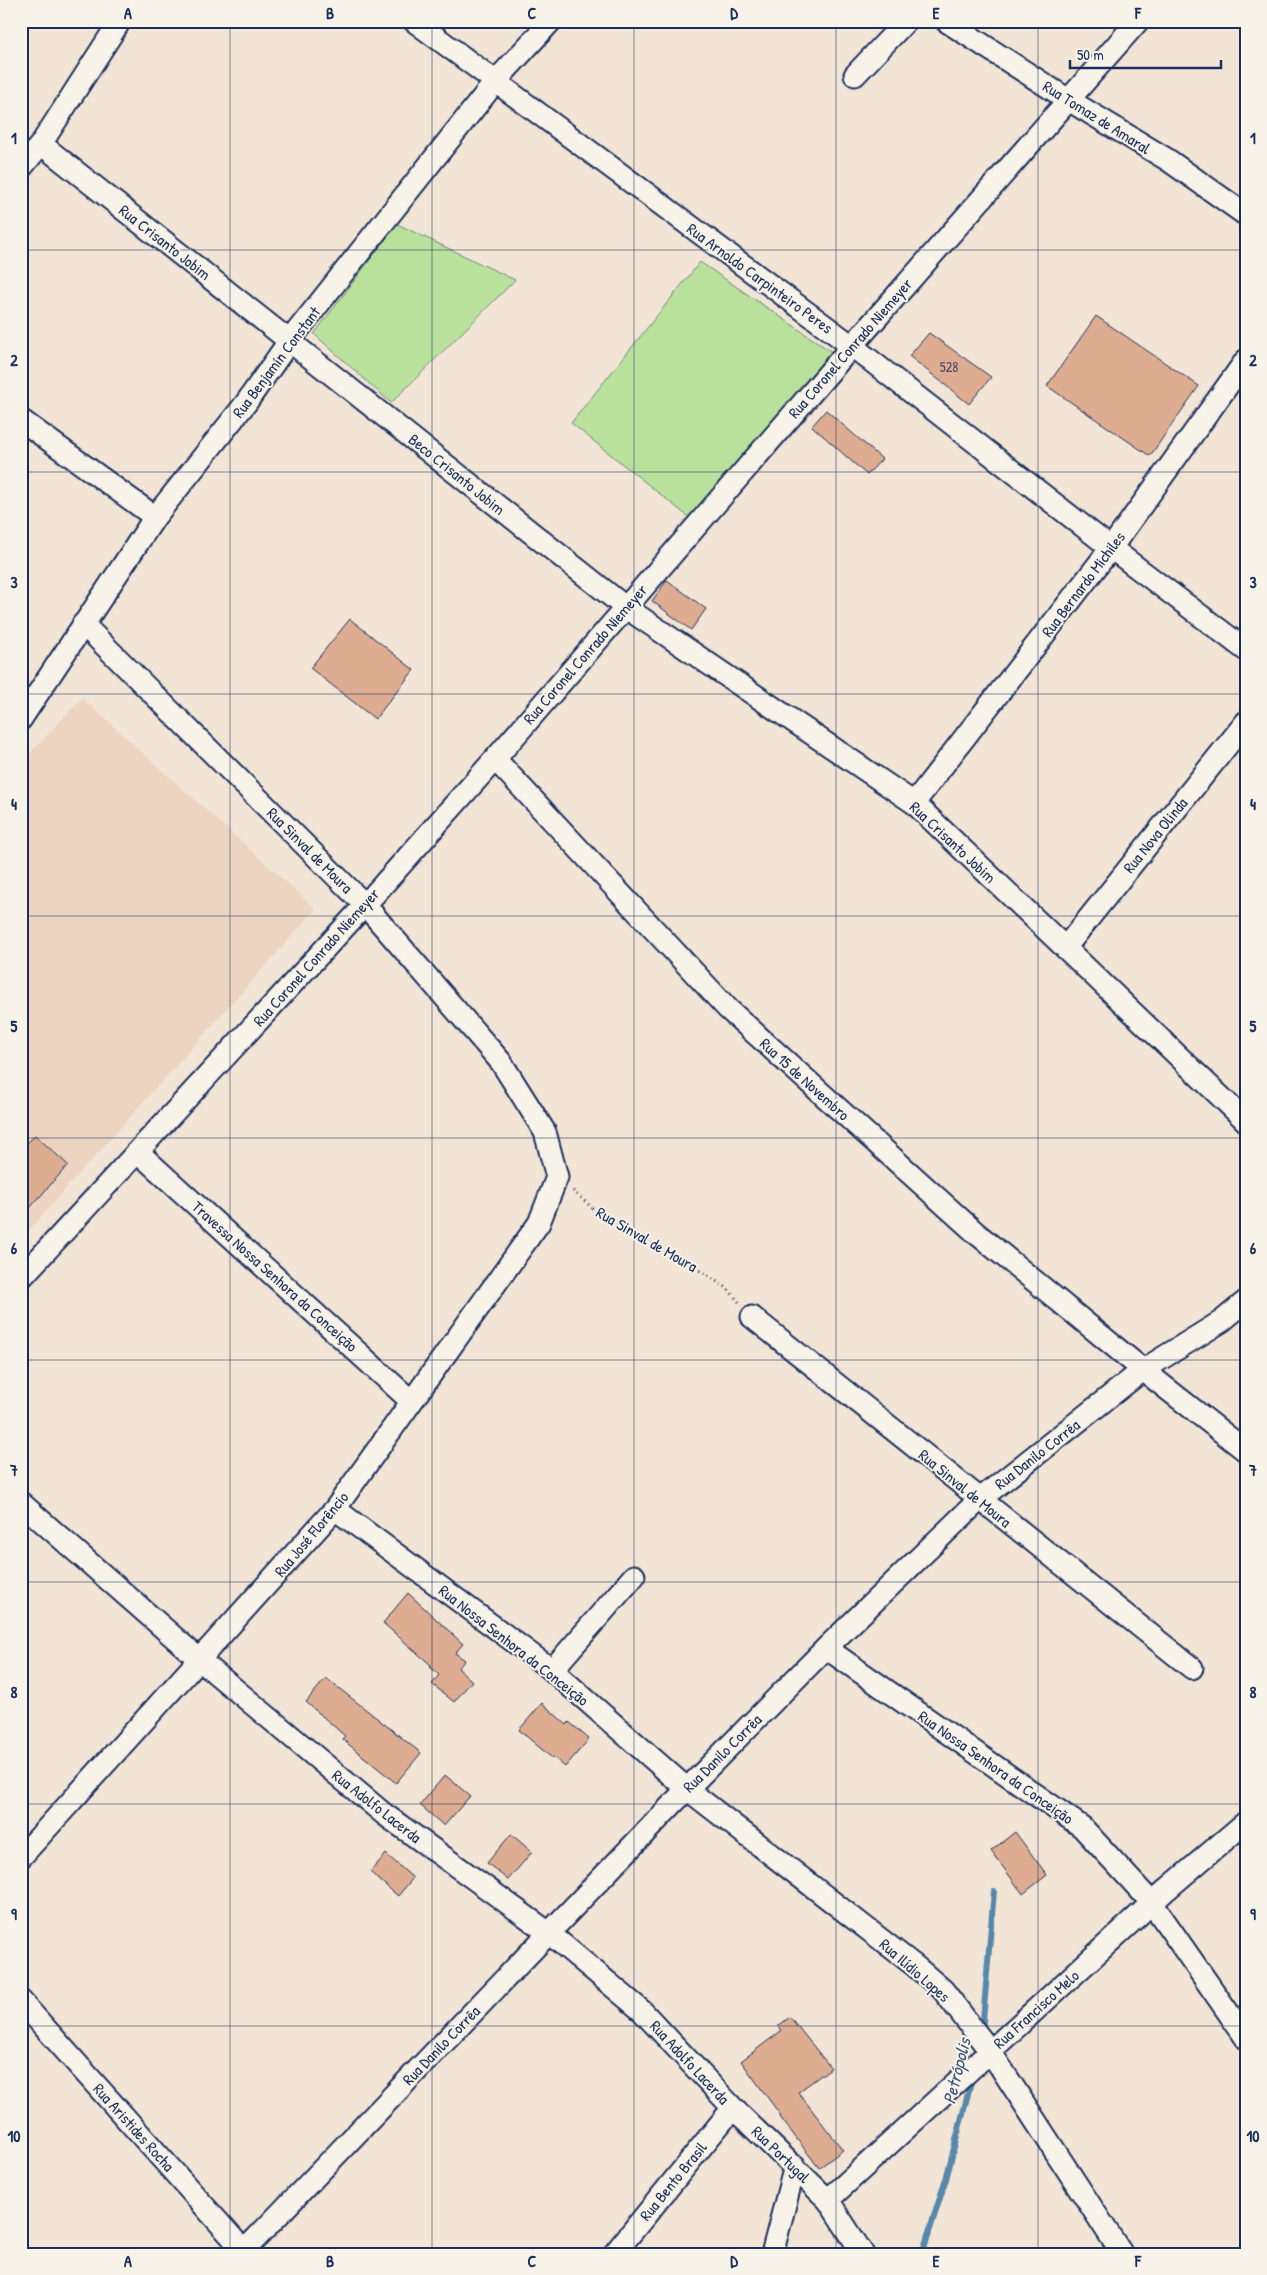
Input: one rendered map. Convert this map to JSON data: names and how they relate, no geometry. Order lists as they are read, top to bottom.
{
  "streets": {
    "street": [
      "Rua Tomaz de Amaral",
      "Rua Crisanto Jobim",
      "Rua Arnoldo Carpinteiro Peres",
      "Rua Coronel Conrado Niemeyer",
      "Rua Benjamín Constant",
      "Beco Crisanto Jobim",
      "Rua Bernardo Michiles",
      "Rua Nova Olinda",
      "Rua Sinval de Moura",
      "Rua 15 de Novembro",
      "Travessa Nossa Senhora da Conceição",
      "Rua Danilo Corrêa",
      "Rua José Florêncio",
      "Rua Nossa Senhora da Conceição",
      "Rua Adolfo Lacerda",
      "Rua Ilídio Lopes",
      "Rua Francisco Melo",
      "Rua Aristides Rocha",
      "Rua Portugal",
      "Rua Bento Brasil"
    ]
  },
  "crossings": [
    ["Rua Tomaz de Amaral", "Rua Coronel Conrado Niemeyer"],
    ["Rua Crisanto Jobim", "Rua Coronel Conrado Niemeyer"],
    ["Rua Crisanto Jobim", "Rua Benjamín Constant"],
    ["Rua Crisanto Jobim", "Beco Crisanto Jobim"],
    ["Rua Crisanto Jobim", "Rua Bernardo Michiles"],
    ["Rua Crisanto Jobim", "Rua Nova Olinda"],
    ["Rua Arnoldo Carpinteiro Peres", "Rua Coronel Conrado Niemeyer"],
    ["Rua Arnoldo Carpinteiro Peres", "Rua Benjamín Constant"],
    ["Rua Arnoldo Carpinteiro Peres", "Rua Bernardo Michiles"],
    ["Rua Coronel Conrado Niemeyer", "Beco Crisanto Jobim"],
    ["Rua Coronel Conrado Niemeyer", "Rua Sinval de Moura"],
    ["Rua Coronel Conrado Niemeyer", "Rua 15 de Novembro"],
    ["Rua Coronel Conrado Niemeyer", "Travessa Nossa Senhora da Conceição"],
    ["Rua Benjamín Constant", "Beco Crisanto Jobim"],
    ["Rua Benjamín Constant", "Rua Sinval de Moura"],
    ["Rua Sinval de Moura", "Rua Danilo Corrêa"],
    ["Rua Sinval de Moura", "Rua José Florêncio"],
    ["Rua 15 de Novembro", "Rua Danilo Corrêa"],
    ["Travessa Nossa Senhora da Conceição", "Rua José Florêncio"],
    ["Rua Danilo Corrêa", "Rua Nossa Senhora da Conceição"],
    ["Rua Danilo Corrêa", "Rua Adolfo Lacerda"],
    ["Rua Danilo Corrêa", "Rua Ilídio Lopes"],
    ["Rua Danilo Corrêa", "Rua Aristides Rocha"],
    ["Rua José Florêncio", "Rua Nossa Senhora da Conceição"],
    ["Rua José Florêncio", "Rua Adolfo Lacerda"],
    ["Rua Nossa Senhora da Conceição", "Rua Ilídio Lopes"],
    ["Rua Nossa Senhora da Conceição", "Rua Francisco Melo"],
    ["Rua Adolfo Lacerda", "Rua Portugal"],
    ["Rua Adolfo Lacerda", "Rua Bento Brasil"],
    ["Rua Ilídio Lopes", "Rua Francisco Melo"],
    ["Rua Francisco Melo", "Rua Portugal"],
    ["Rua Portugal", "Rua Bento Brasil"]
  ],
  "water": ["Petrópolis"],
  "house_numbers": ["528"],
  "scale_bar": "50 m",
  "grid": {
    "columns": [
      "A",
      "B",
      "C",
      "D",
      "E",
      "F"
    ],
    "rows": [
      "1",
      "2",
      "3",
      "4",
      "5",
      "6",
      "7",
      "8",
      "9",
      "10"
    ]
  }
}
